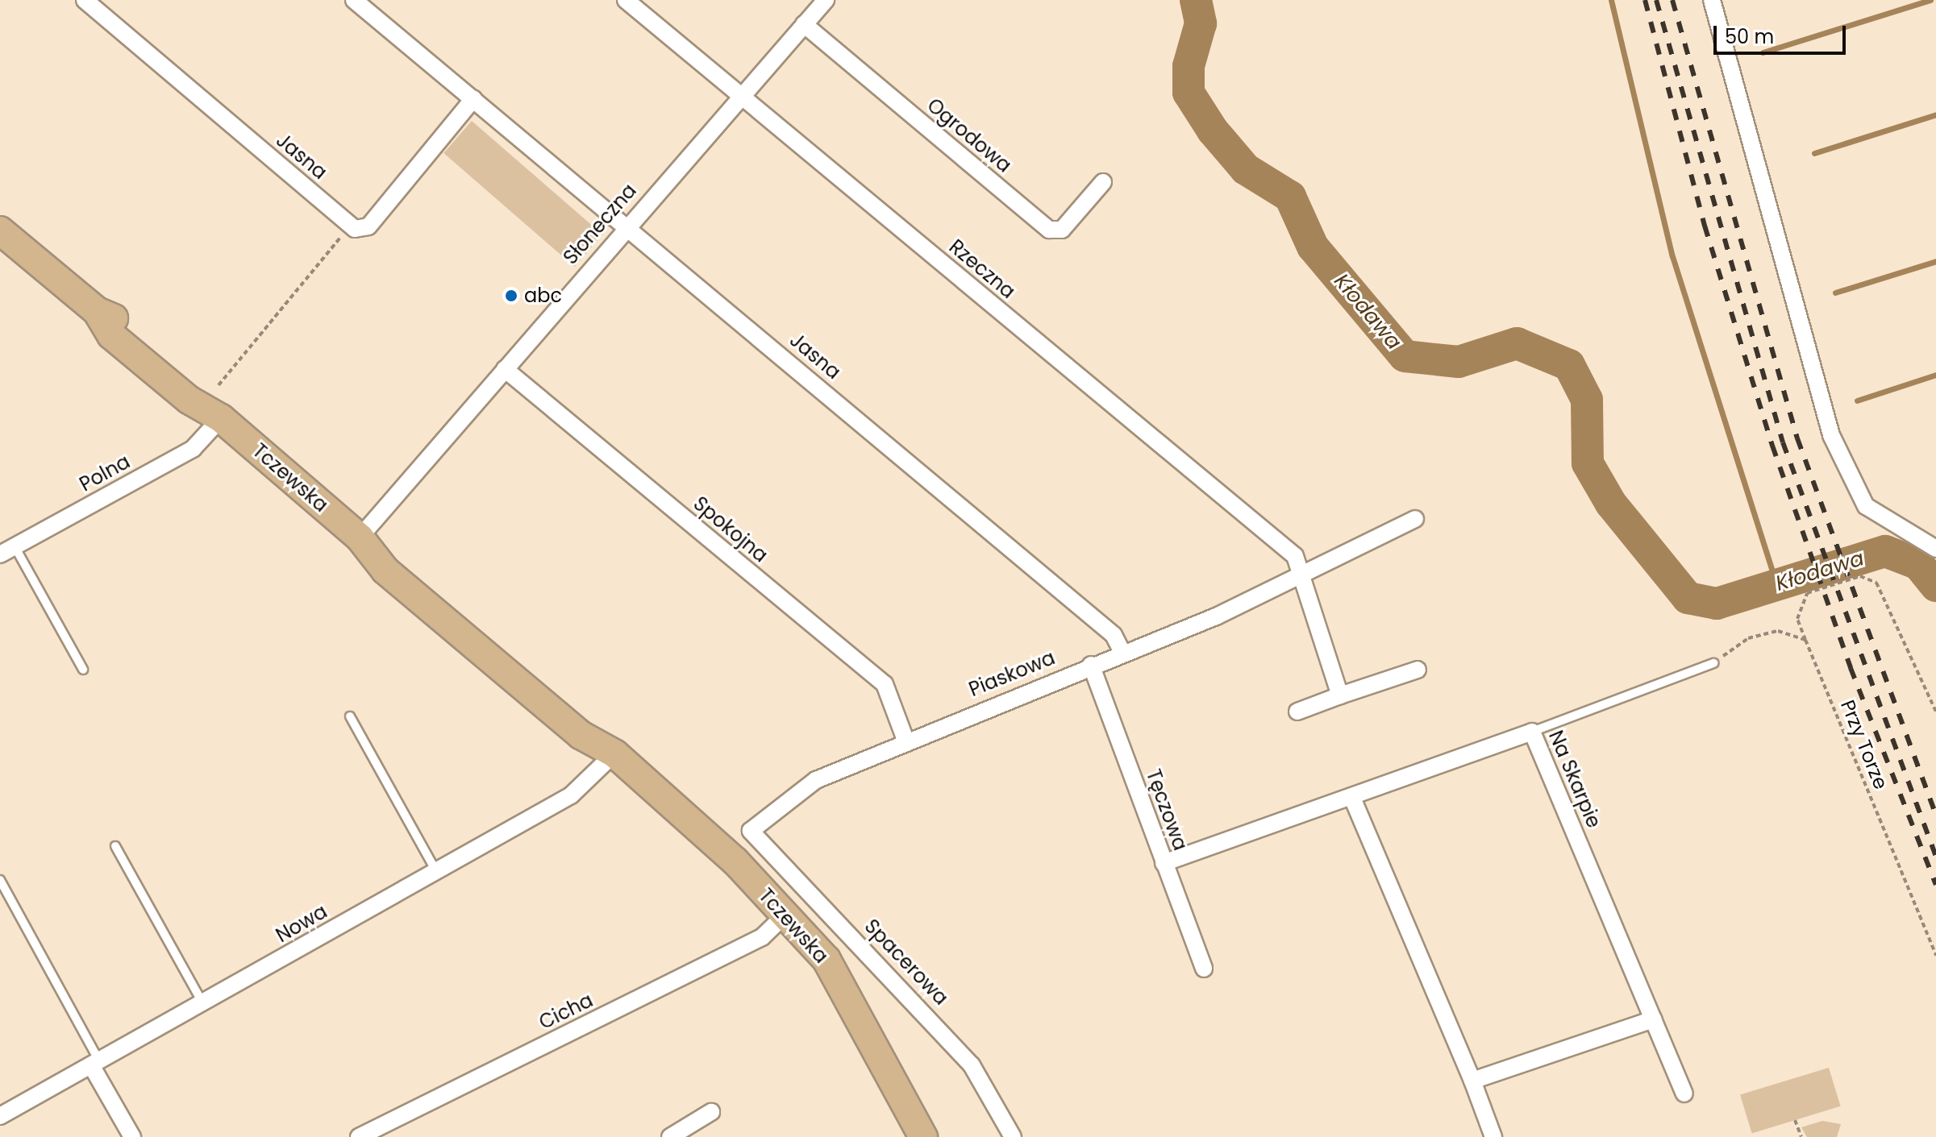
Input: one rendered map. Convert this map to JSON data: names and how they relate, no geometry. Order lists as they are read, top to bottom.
{
  "streets": {
    "main road": ["Tczewska"],
    "street": [
      "Ogrodowa",
      "Jasna",
      "Słoneczna",
      "Rzeczna",
      "Polna",
      "Spokojna",
      "Piaskowa",
      "Na Skarpie",
      "Tęczowa",
      "Nowa",
      "Spacerowa",
      "Cicha"
    ],
    "path": ["Przy Torze"]
  },
  "crossings": [
    ["Ogrodowa", "Słoneczna"],
    ["Jasna", "Słoneczna"],
    ["Jasna", "Piaskowa"],
    ["Słoneczna", "Rzeczna"],
    ["Słoneczna", "Tczewska"],
    ["Słoneczna", "Spokojna"],
    ["Rzeczna", "Piaskowa"],
    ["Polna", "Tczewska"],
    ["Tczewska", "Nowa"],
    ["Tczewska", "Cicha"],
    ["Spokojna", "Piaskowa"],
    ["Piaskowa", "Tęczowa"],
    ["Piaskowa", "Spacerowa"],
    ["Na Skarpie", "Tęczowa"]
  ],
  "water": ["Kłodawa"],
  "places": ["abc"],
  "scale_bar": "50 m"
}
